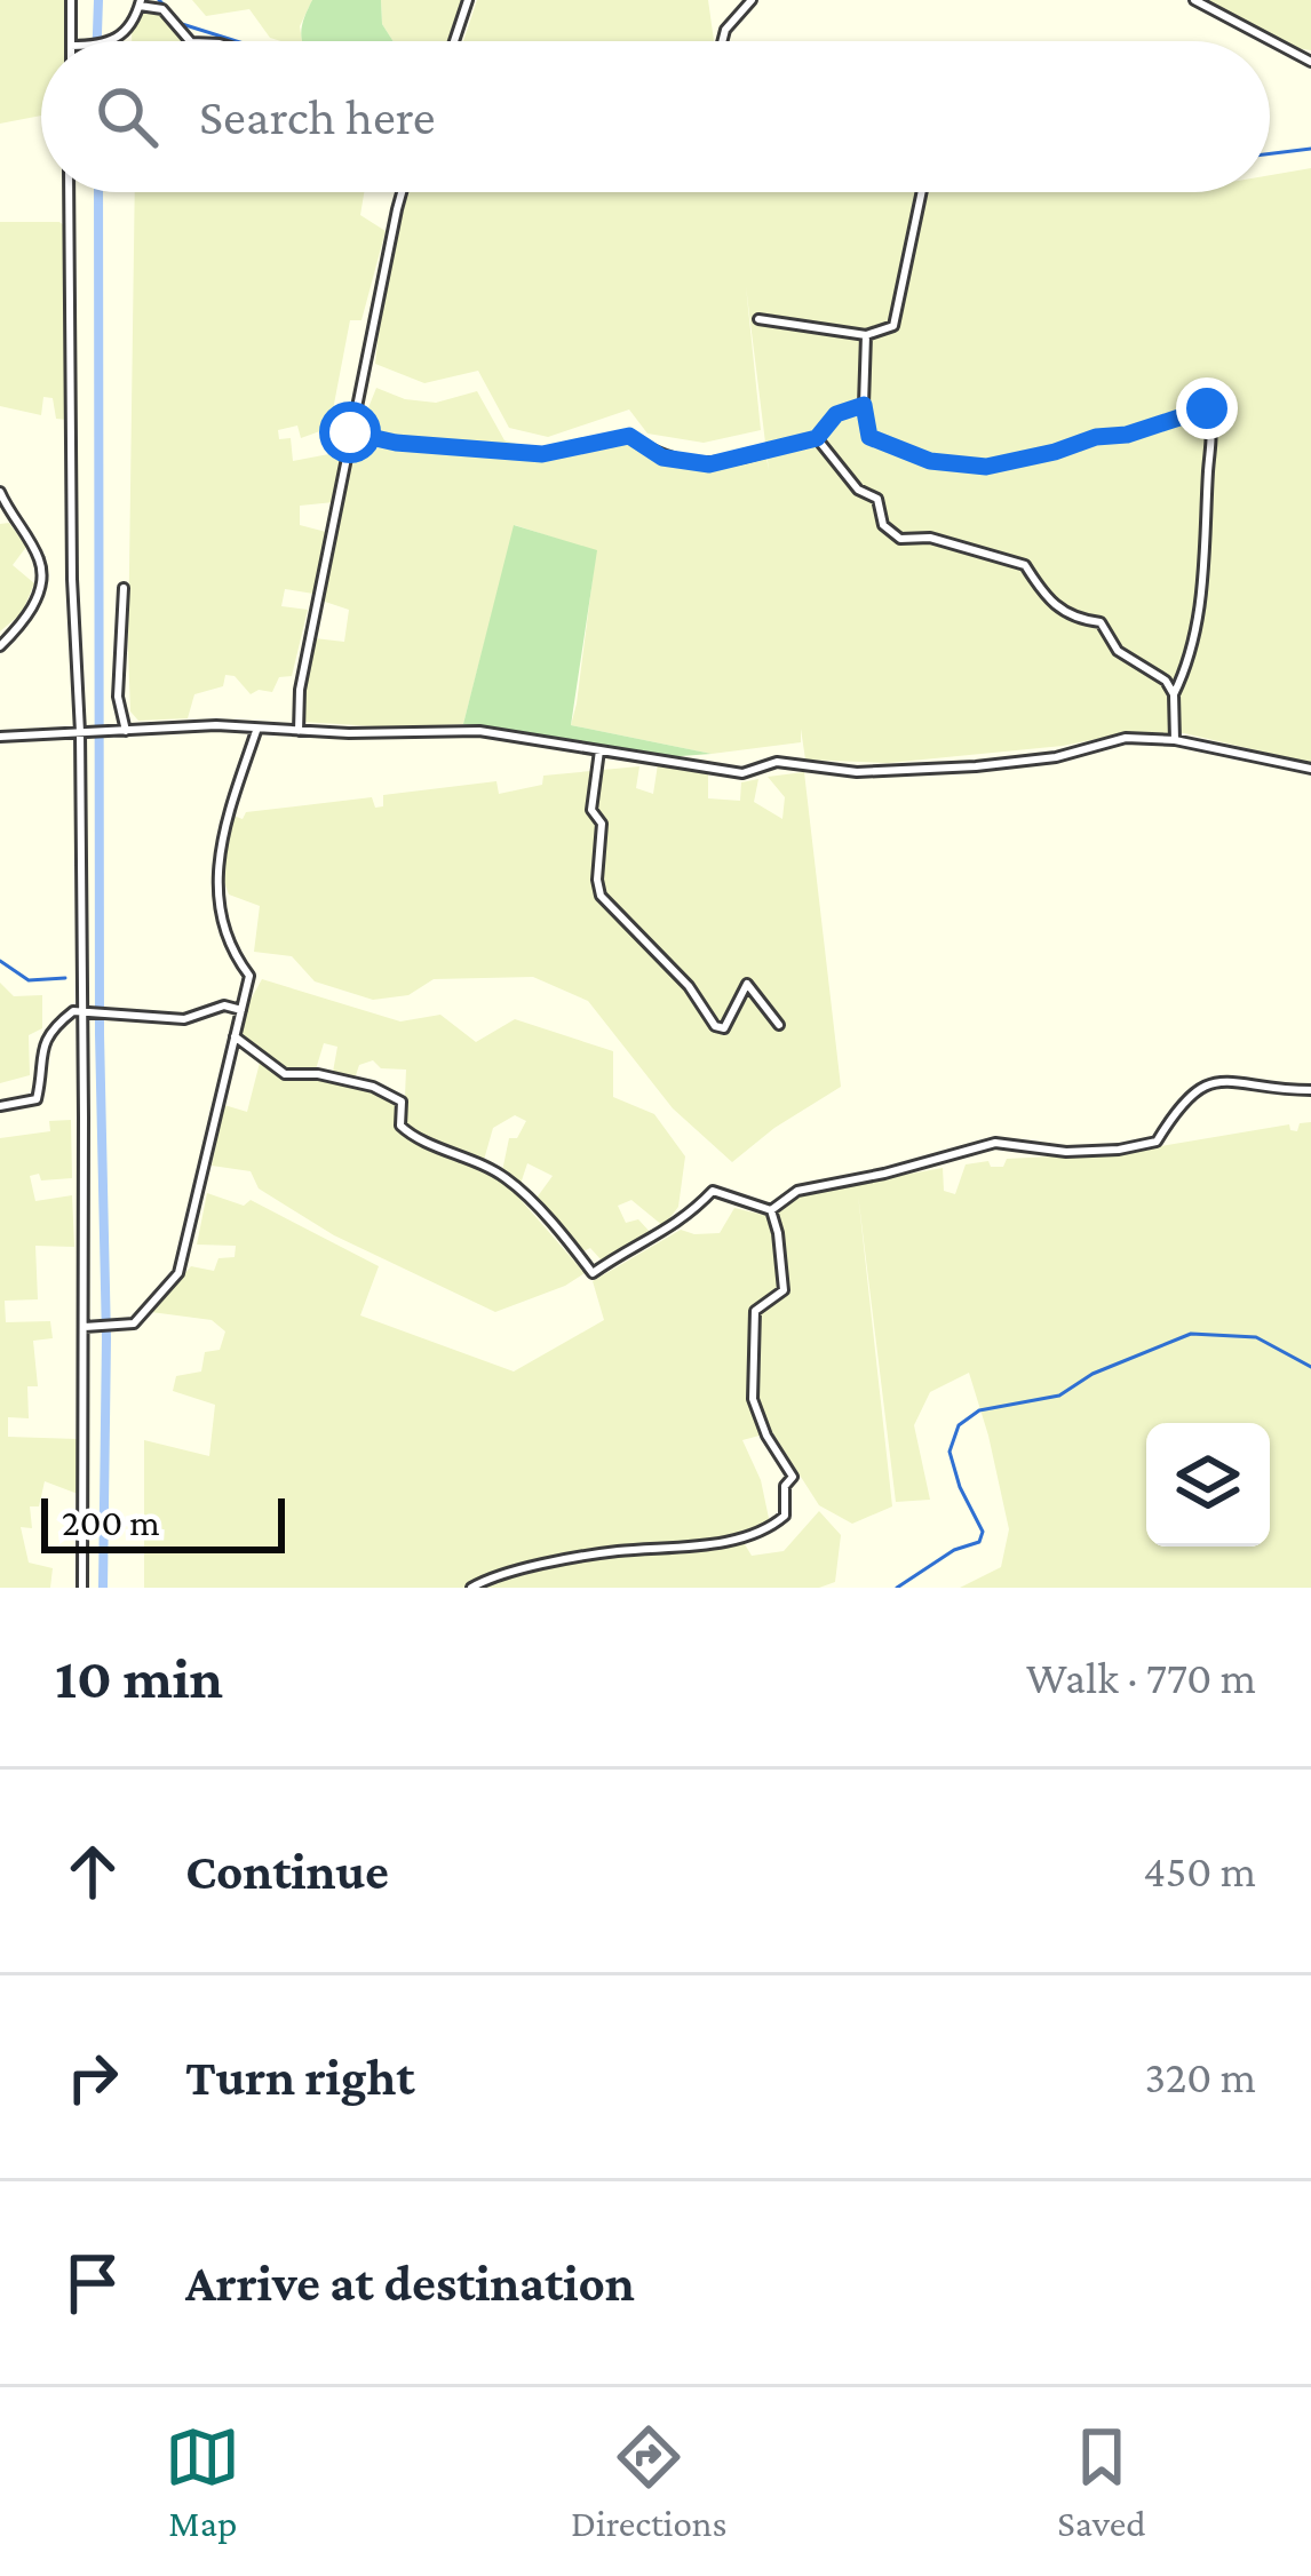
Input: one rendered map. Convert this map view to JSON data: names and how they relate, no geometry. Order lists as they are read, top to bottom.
{
  "scale_bar": "200 m",
  "page": {
    "search": "Search here",
    "scale": "200 m",
    "heading": ["10 min", "Walk · 770 m"],
    "list": [
      ["Continue", "450 m"],
      ["Turn right", "320 m"],
      "Arrive at destination"
    ],
    "nav": ["Map", "Directions", "Saved"]
  }
}
